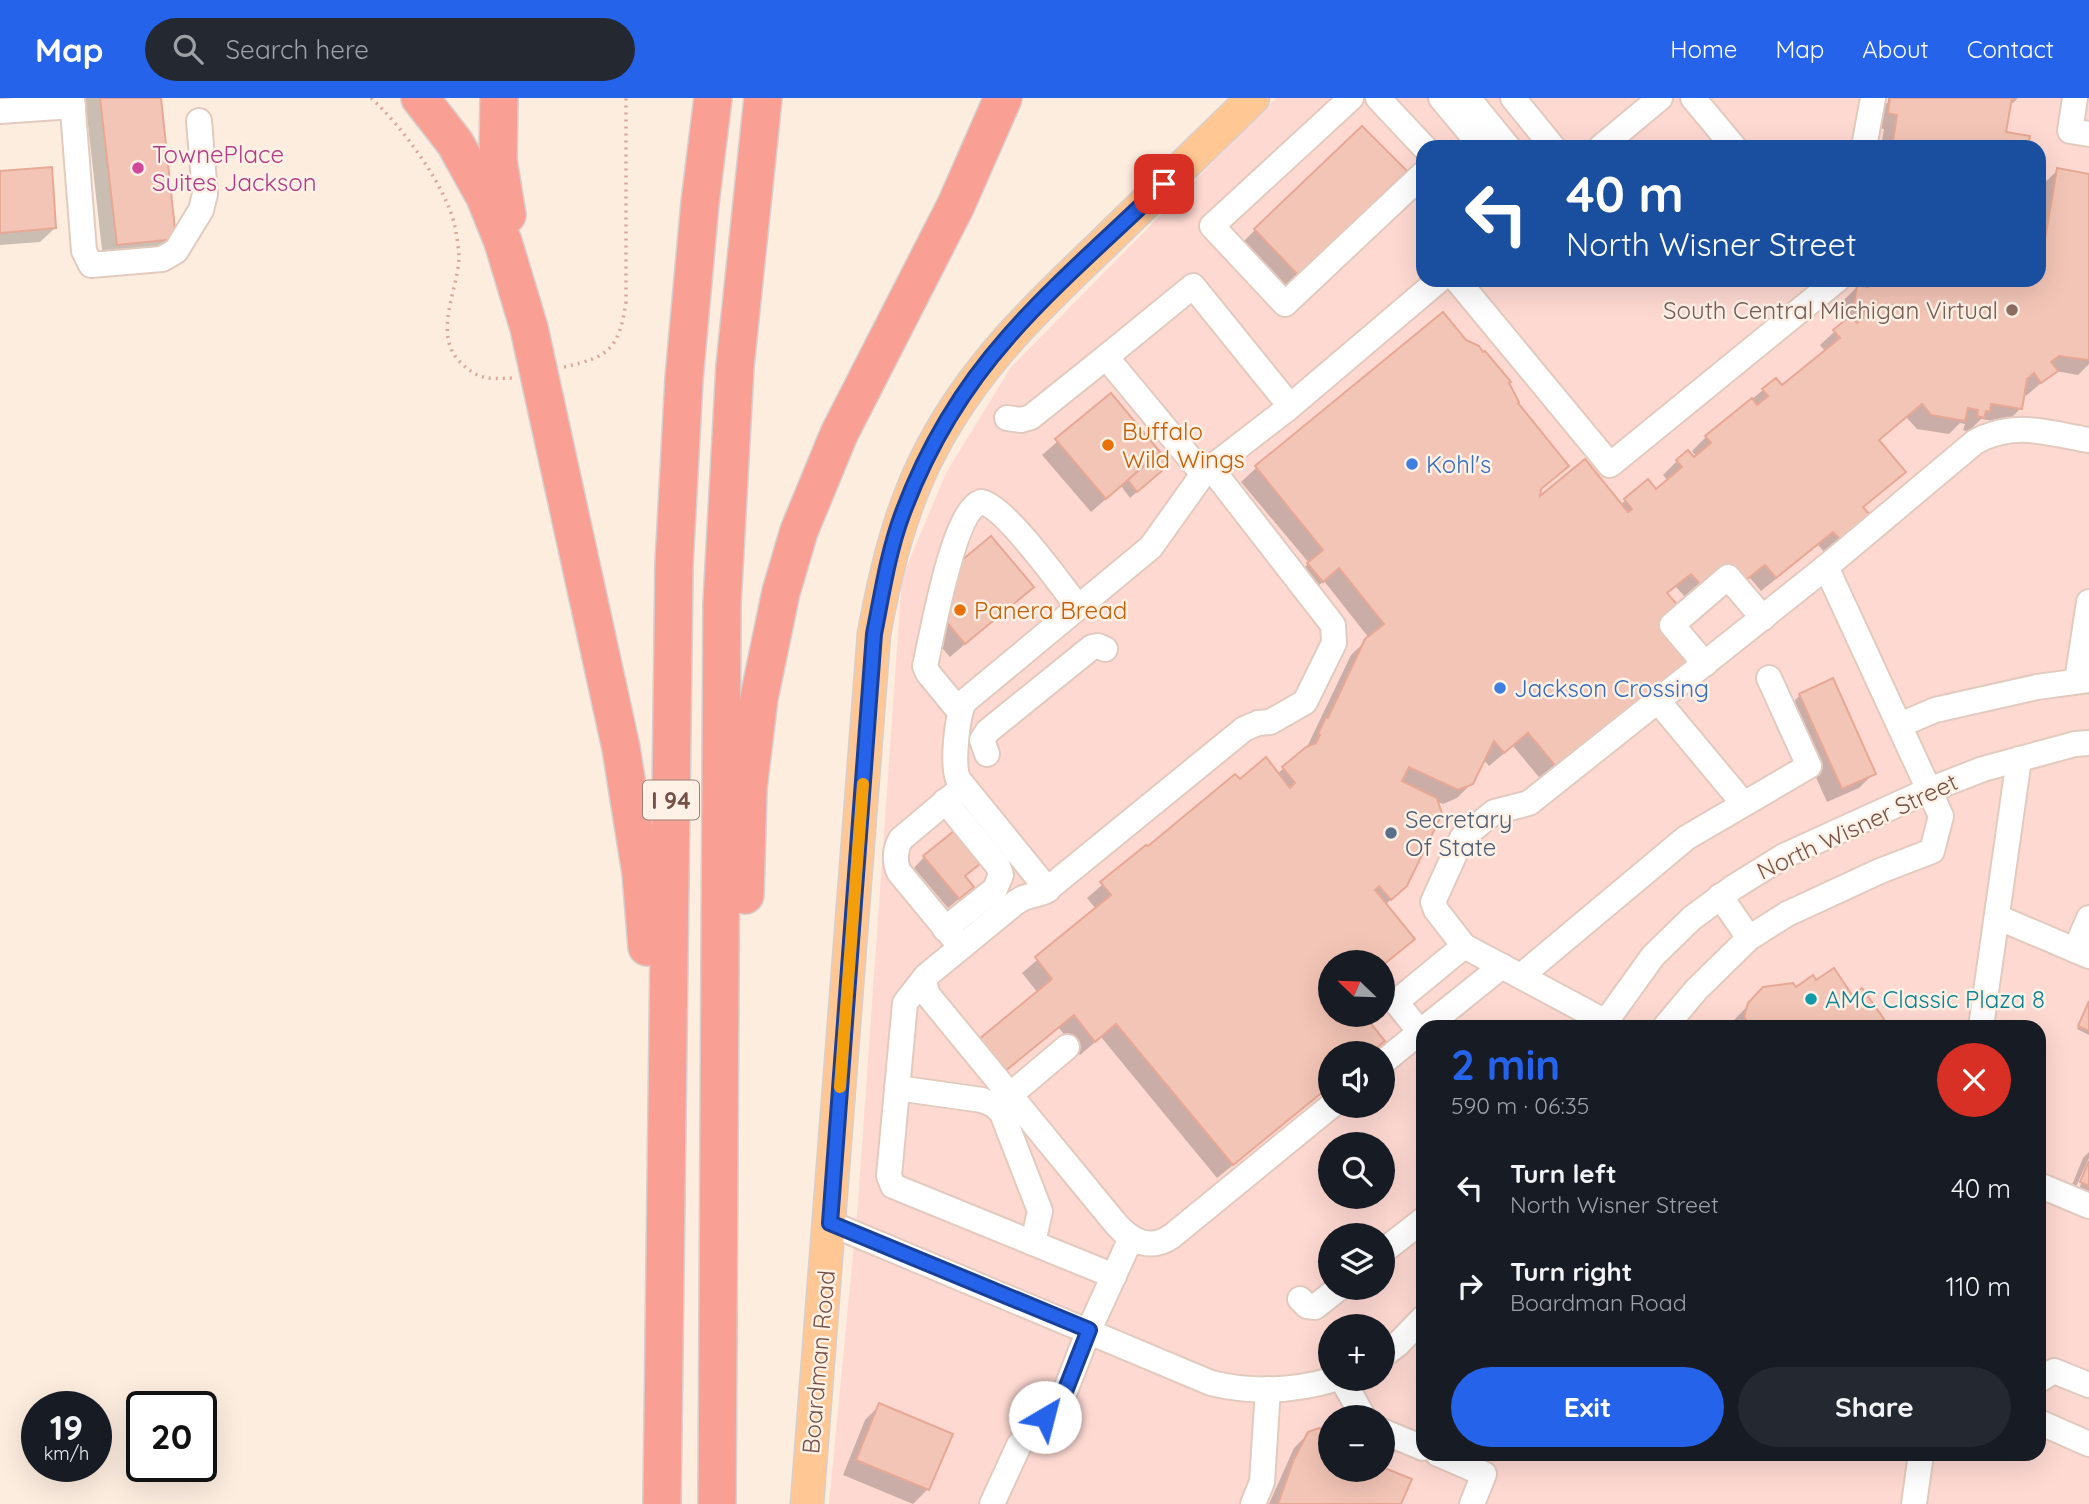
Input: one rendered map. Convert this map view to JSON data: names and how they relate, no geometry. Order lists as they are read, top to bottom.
{
  "streets": {
    "highway": ["I 94"],
    "main road": ["Boardman Road"],
    "street": ["North Wisner Street"]
  },
  "places": [
    "TownePlace Suites Jackson",
    "South Central Michigan Virtual",
    "Buffalo Wild Wings",
    "Kohl's",
    "Panera Bread",
    "Jackson Crossing",
    "Secretary Of State",
    "AMC Classic Plaza 8"
  ],
  "north": "top left",
  "page": {
    "header": "Map",
    "search": "Search here",
    "nav": [
      "Home",
      "Map",
      "About",
      "Contact"
    ],
    "turn": ["40 m", "North Wisner Street"],
    "map_buttons": ["+", "−"],
    "heading": ["2 min", "590 m · 06:35"],
    "list": [
      {
        "name": "Turn left",
        "note": "North Wisner Street",
        "value": "40 m"
      },
      {
        "name": "Turn right",
        "note": "Boardman Road",
        "value": "110 m"
      }
    ],
    "buttons": ["Exit", "Share"],
    "speed": "19 km/h",
    "limit": "20"
  }
}
